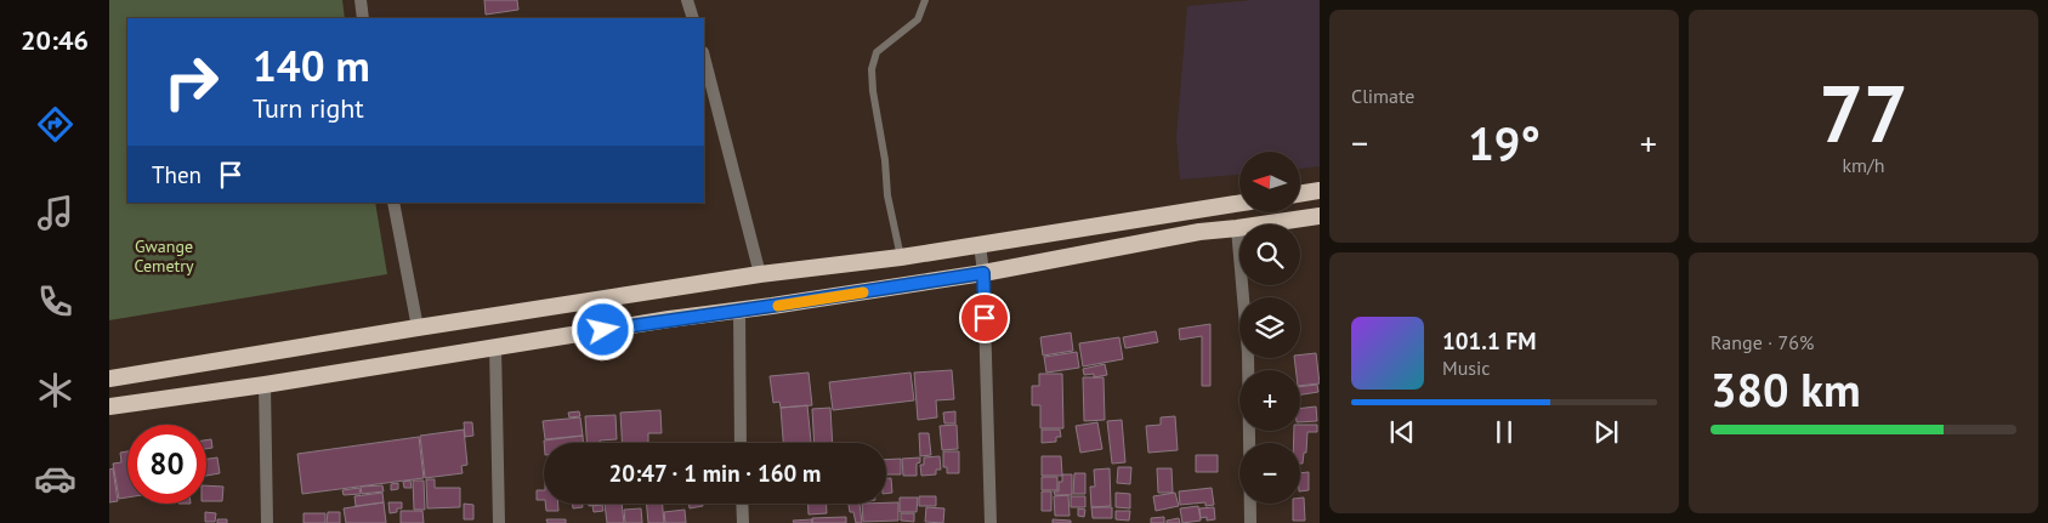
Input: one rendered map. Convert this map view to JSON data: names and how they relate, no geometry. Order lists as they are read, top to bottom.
{
  "parks": ["Gwange Cemetry"],
  "north": "left",
  "page": {
    "tabs": "20:46",
    "tile": [
      "Climate",
      ["77", "km/h"],
      ["Range · 76%", "380 km"]
    ],
    "turn": ["140 m", "Turn right"],
    "heat": ["−", "19°", "+"],
    "then": "Then",
    "map_buttons": ["+", "−"],
    "song": ["101.1 FM", "Music"],
    "limit": "80",
    "trip": "20:47 · 1 min · 160 m"
  }
}
